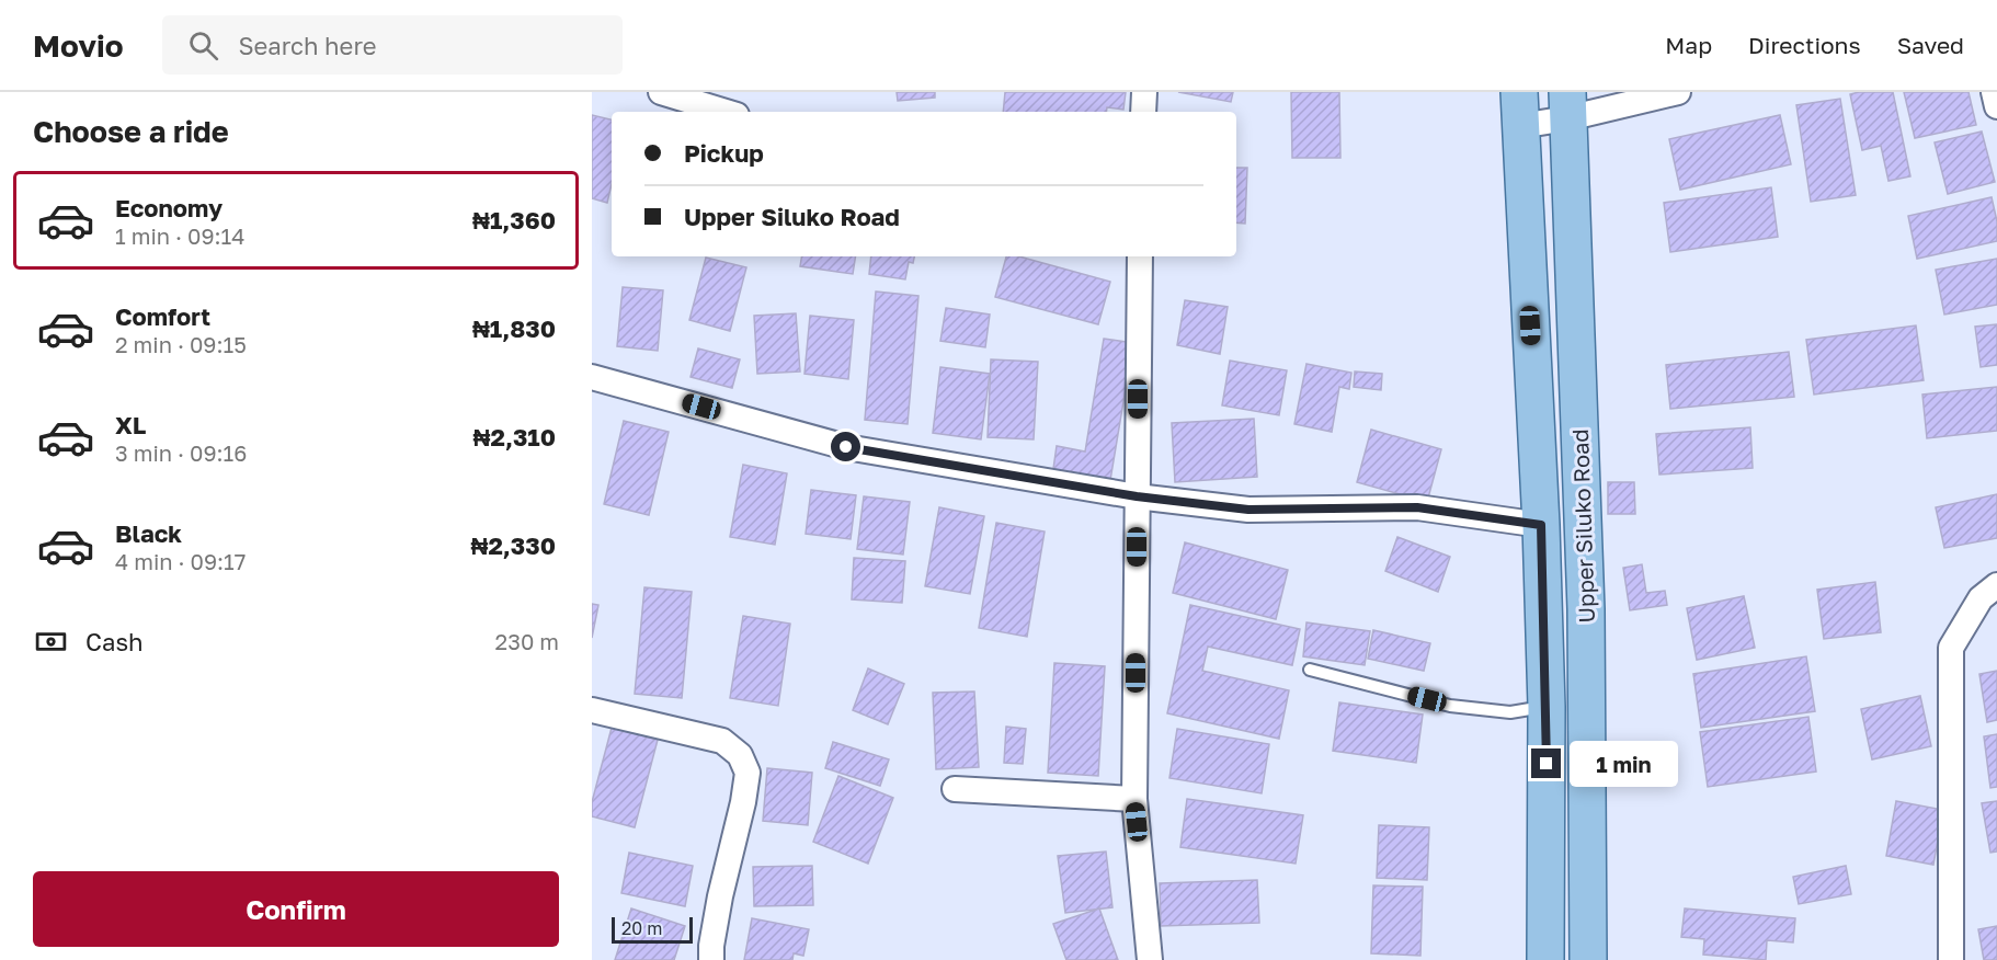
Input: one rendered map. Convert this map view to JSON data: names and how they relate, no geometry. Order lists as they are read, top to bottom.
{
  "streets": {
    "main road": ["Upper Siluko Road"]
  },
  "scale_bar": "20 m",
  "page": {
    "header": "Movio",
    "search": "Search here",
    "nav": ["Map", "Directions", "Saved"],
    "heading": "Choose a ride",
    "banner": ["Pickup", "Upper Siluko Road"],
    "list": [
      {
        "name": "Economy",
        "note": "1 min · 09:14",
        "value": "₦1,360"
      },
      {
        "name": "Comfort",
        "note": "2 min · 09:15",
        "value": "₦1,830"
      },
      {
        "name": "XL",
        "note": "3 min · 09:16",
        "value": "₦2,310"
      },
      {
        "name": "Black",
        "note": "4 min · 09:17",
        "value": "₦2,330"
      }
    ],
    "pay": ["Cash", "230 m"],
    "bubble": "1 min",
    "buttons": "Confirm",
    "scale": "20 m"
  }
}
